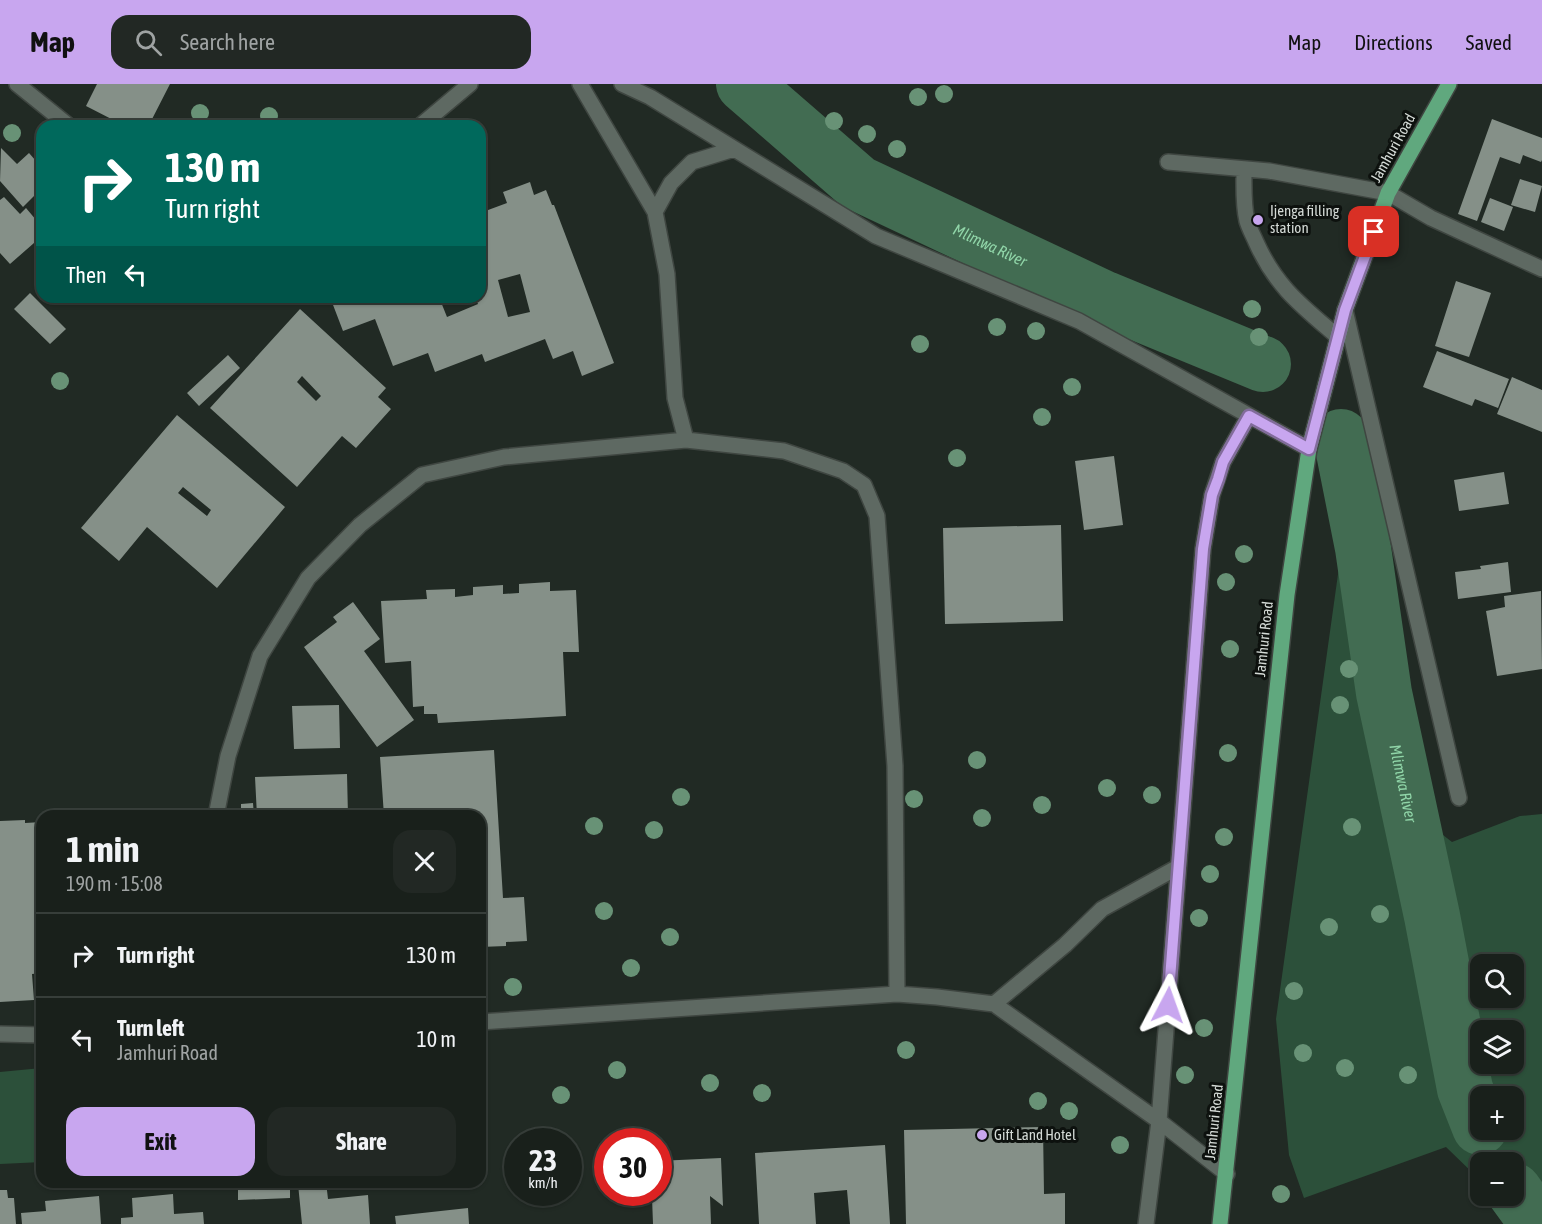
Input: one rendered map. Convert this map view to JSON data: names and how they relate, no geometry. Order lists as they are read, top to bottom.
{
  "streets": {
    "main road": ["Jamhuri Road"]
  },
  "water": ["Mlimwa River"],
  "places": ["Ijenga filling station", "Gift Land Hotel"],
  "page": {
    "header": "Map",
    "search": "Search here",
    "nav": ["Map", "Directions", "Saved"],
    "turn": ["130 m", "Turn right"],
    "then": "Then",
    "heading": ["1 min", "190 m · 15:08"],
    "list": [
      {
        "name": "Turn right",
        "value": "130 m"
      },
      {
        "name": "Turn left",
        "note": "Jamhuri Road",
        "value": "10 m"
      }
    ],
    "map_buttons": ["+", "−"],
    "buttons": ["Exit", "Share"],
    "speed": "23 km/h",
    "limit": "30"
  }
}
